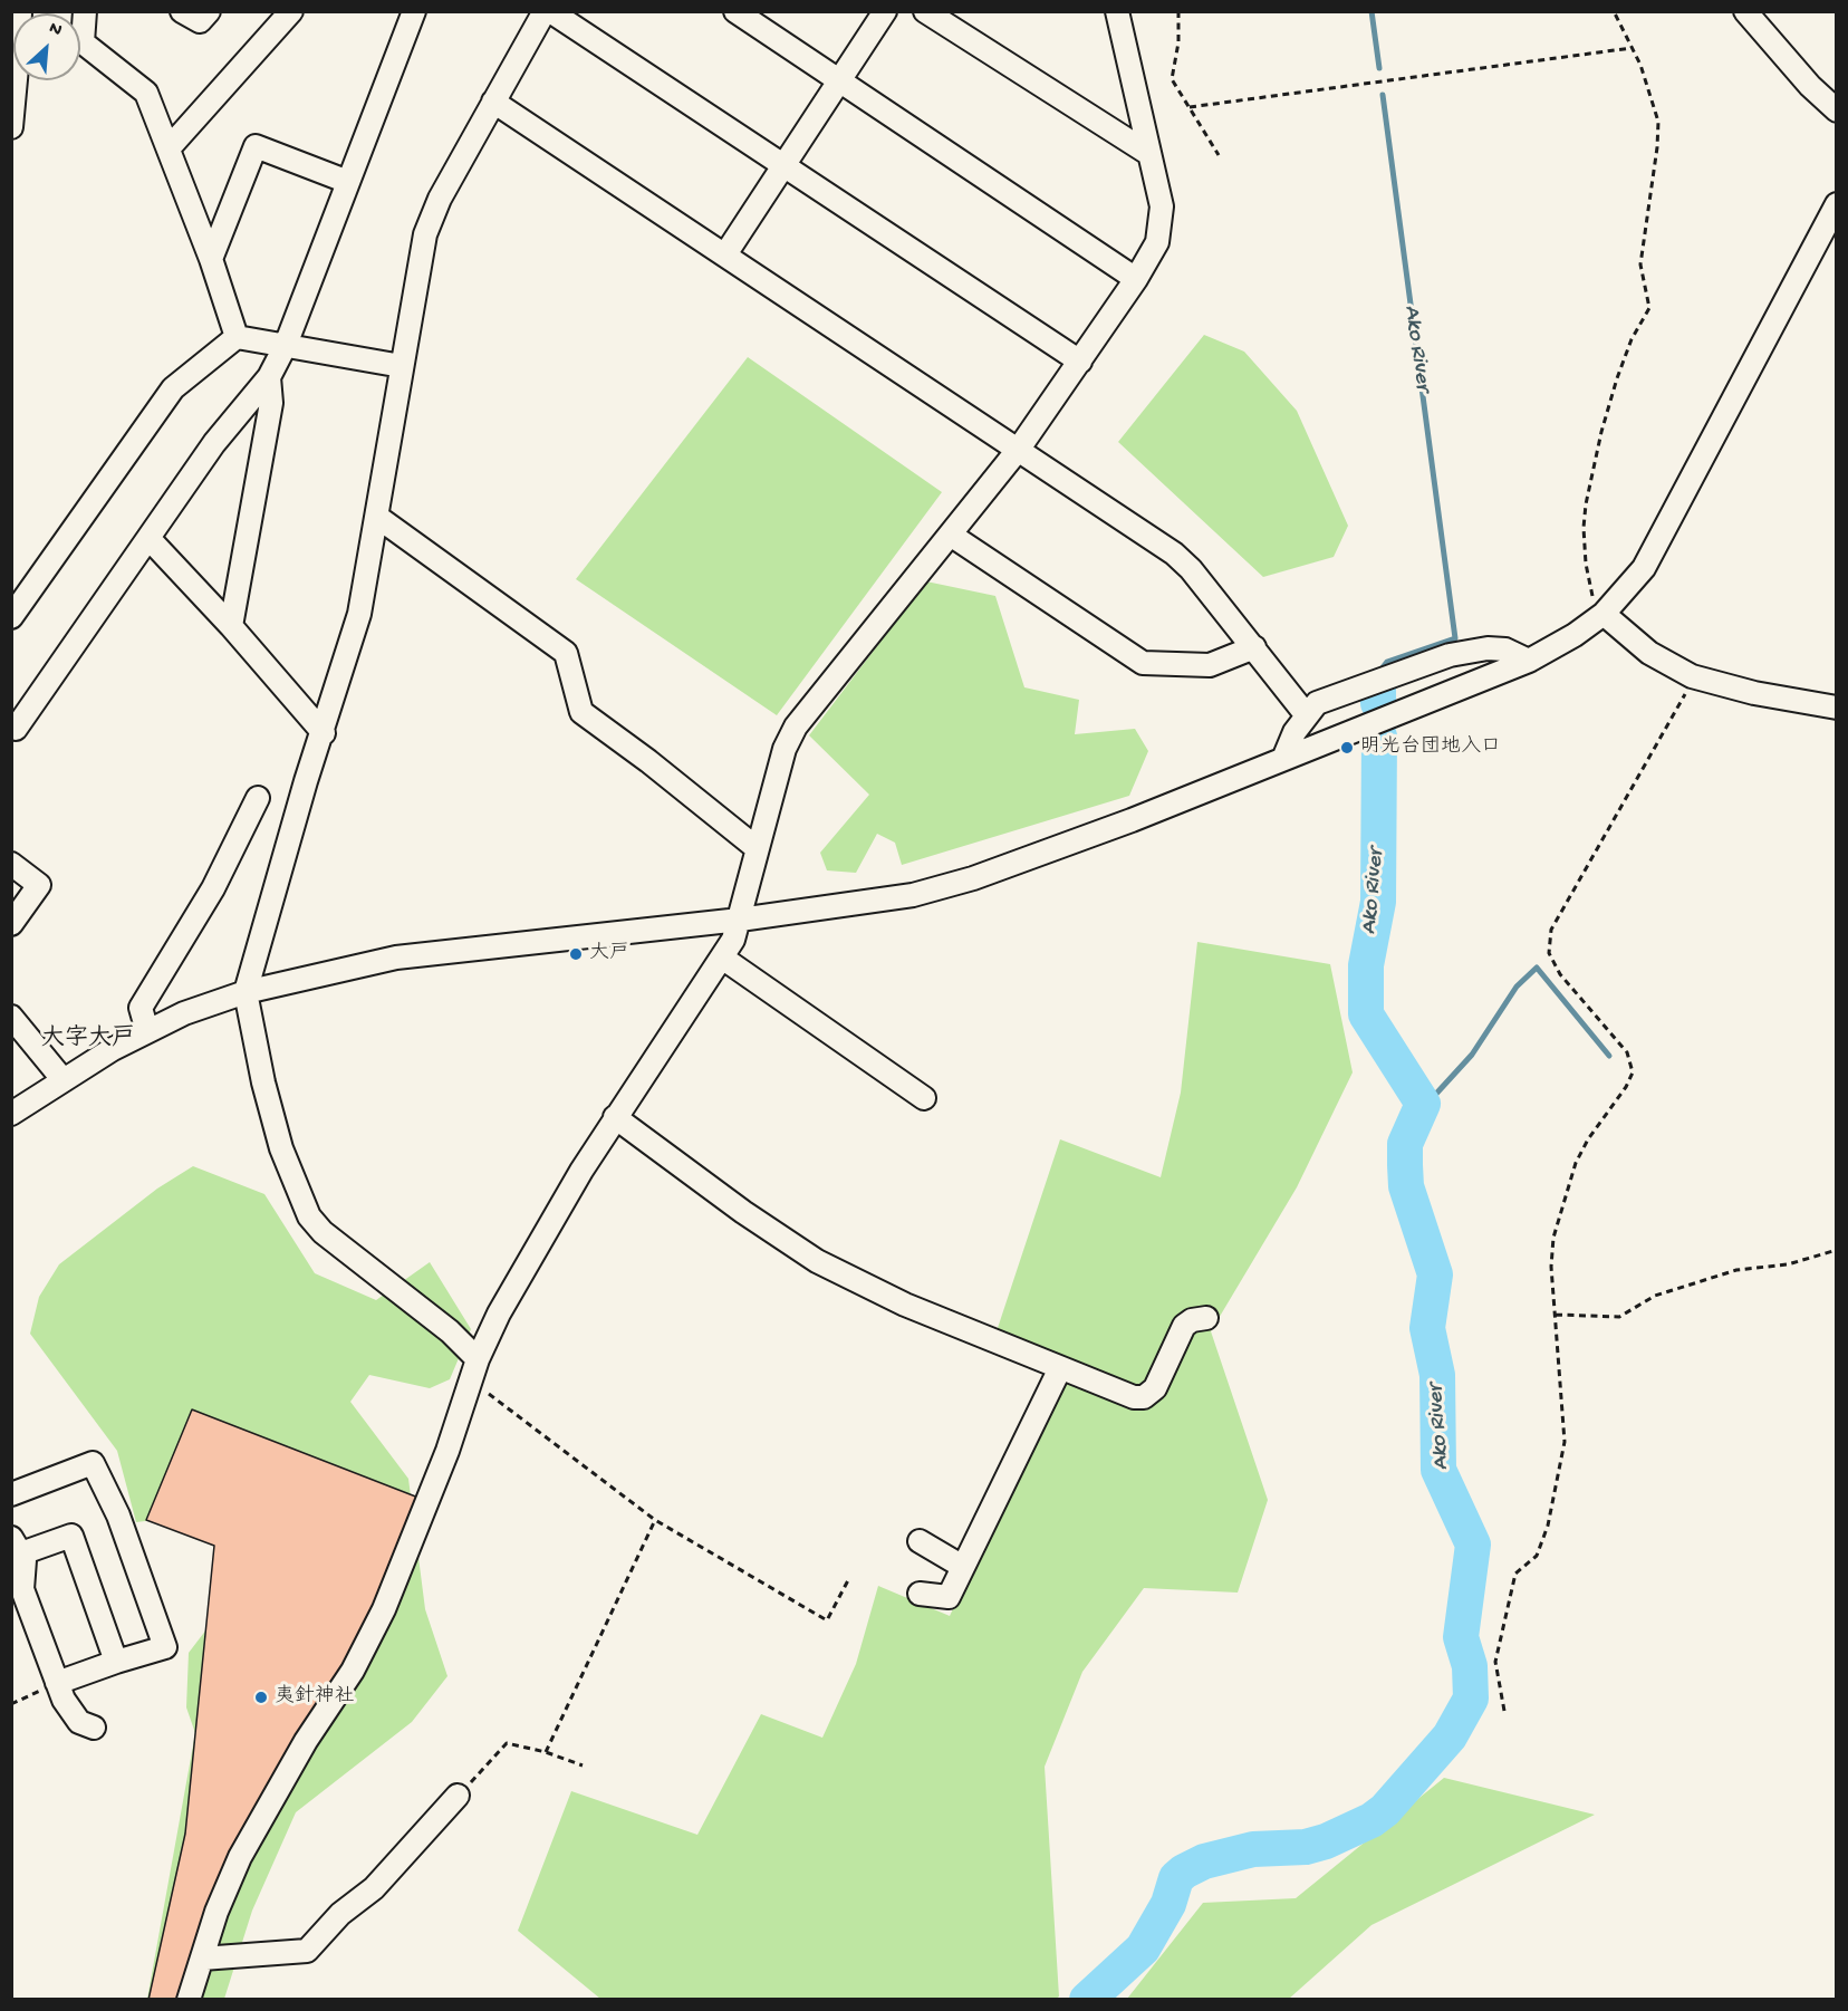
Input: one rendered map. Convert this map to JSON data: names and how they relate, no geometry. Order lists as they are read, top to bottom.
{
  "districts": ["大字大戸"],
  "water": ["Ako River"],
  "places": ["明光台団地入口", "大戸", "夷針神社"],
  "north": "top right"
}
